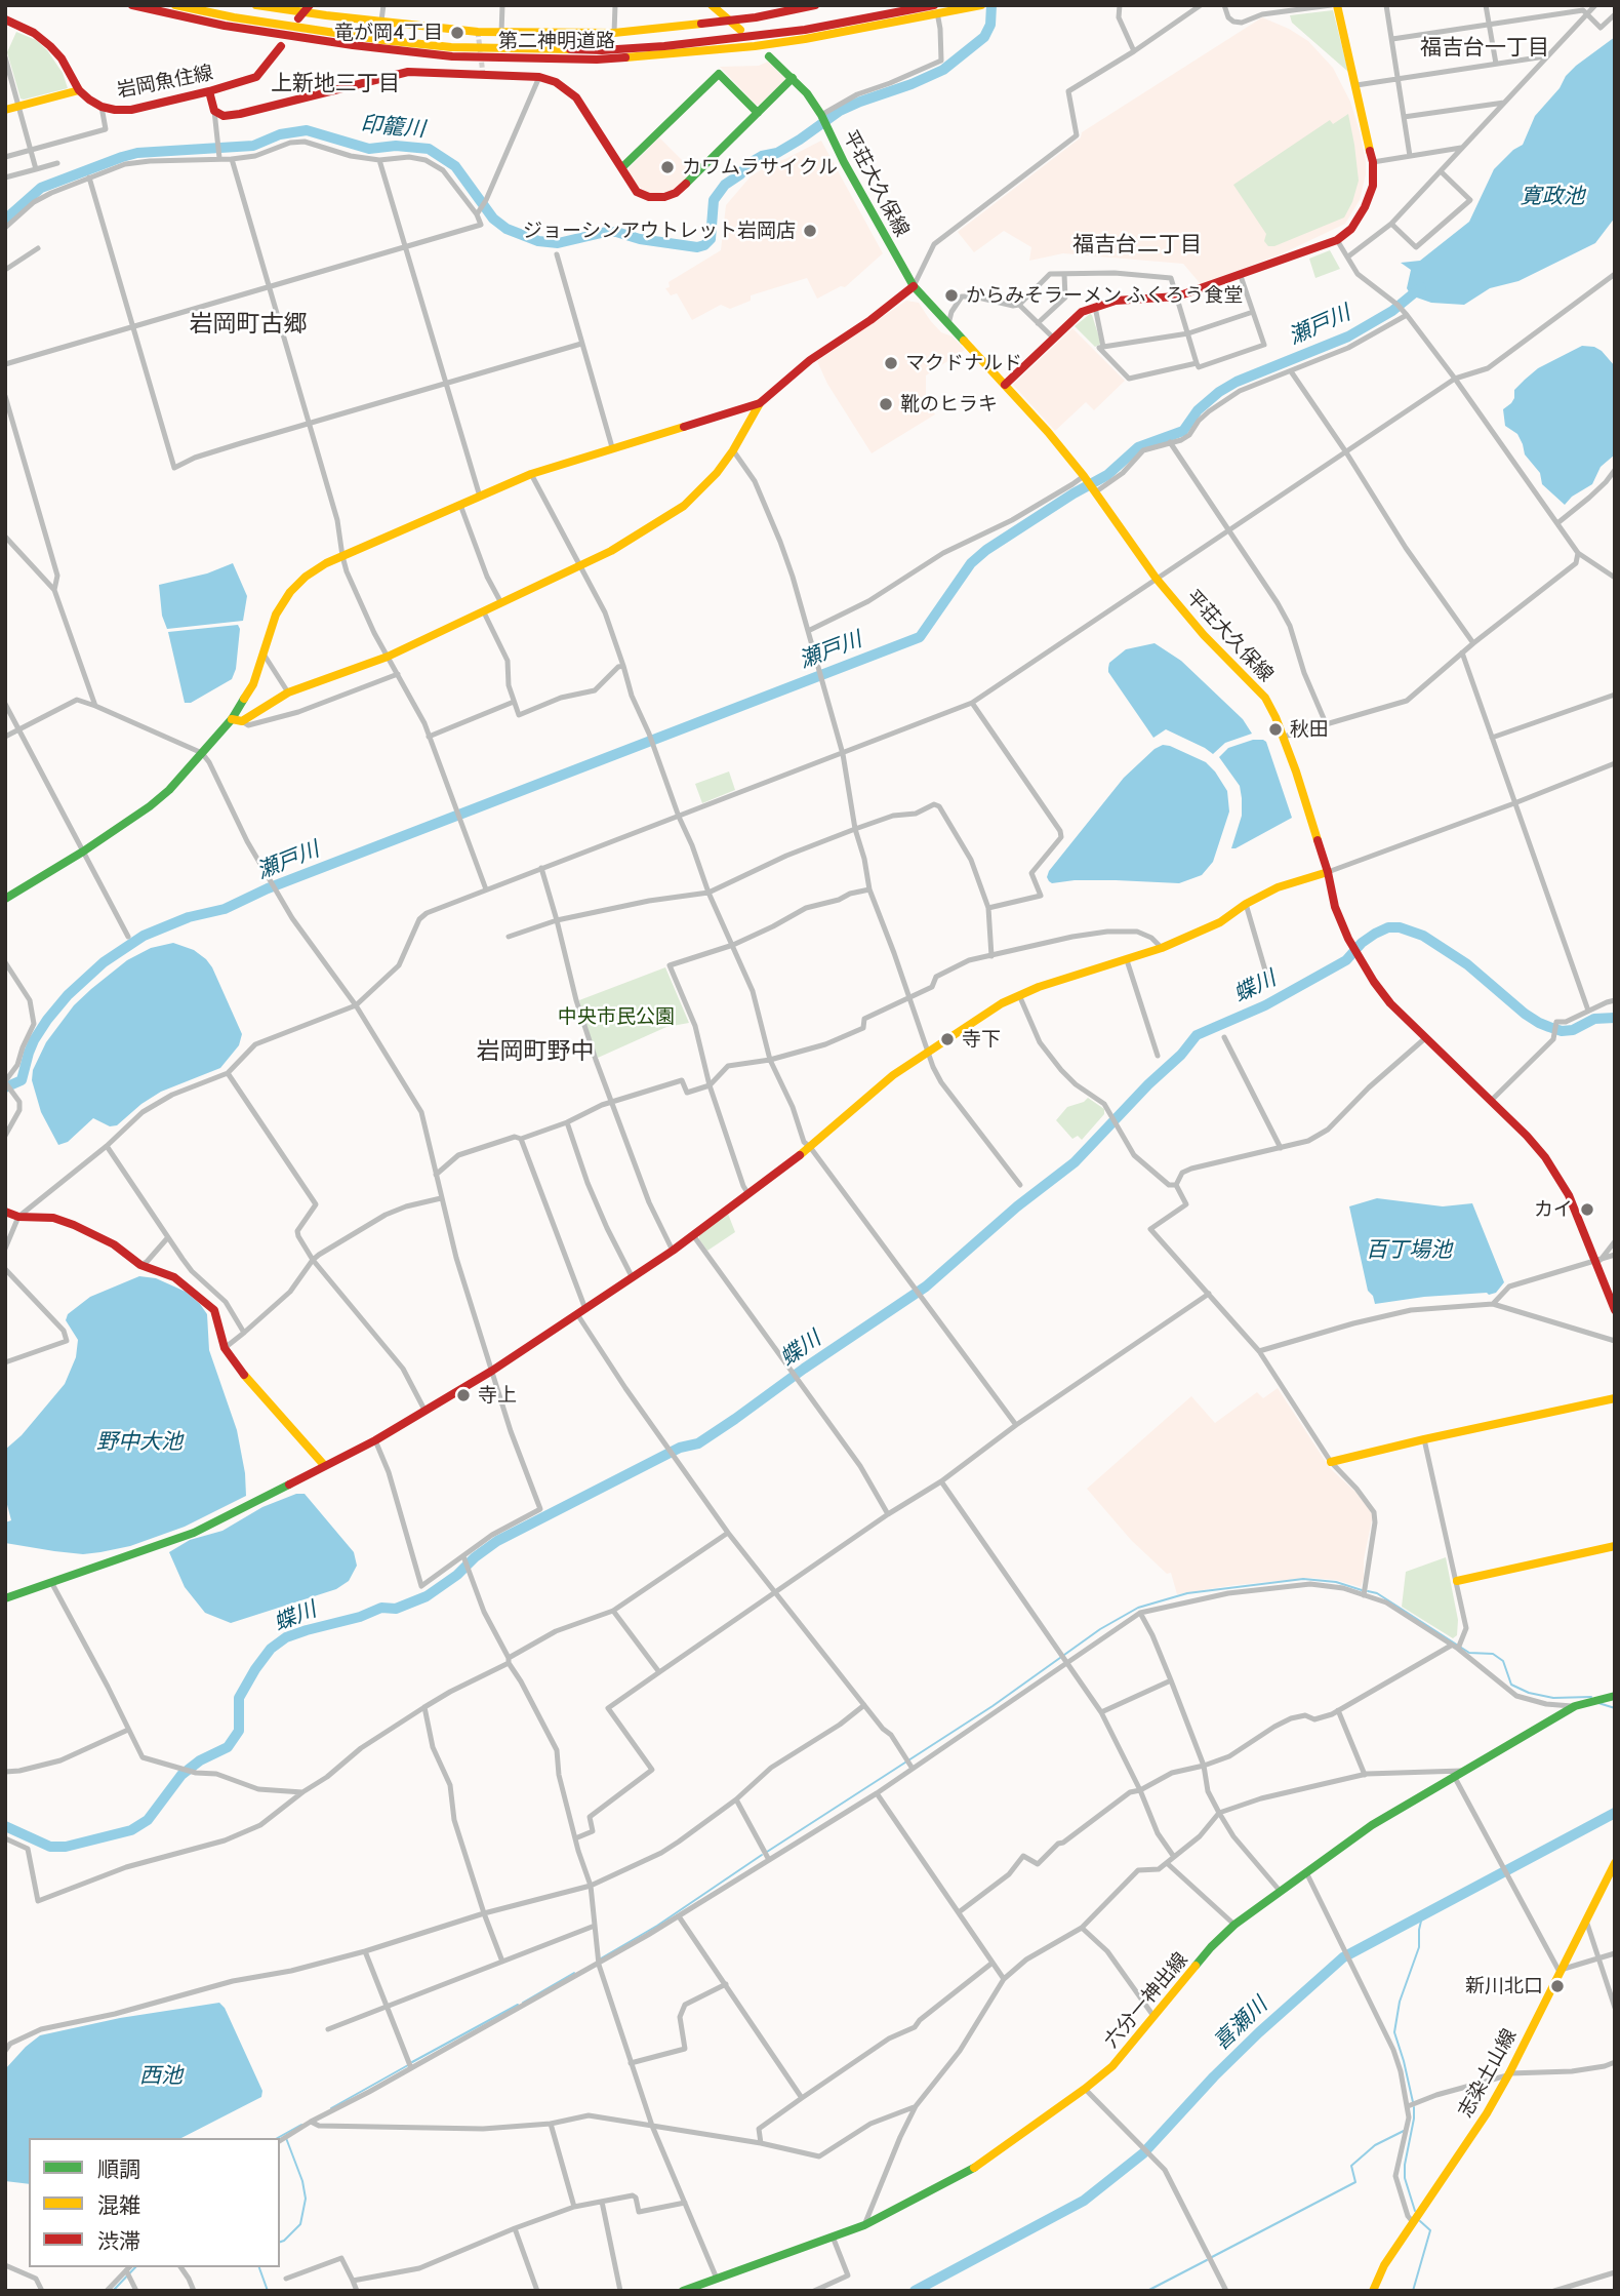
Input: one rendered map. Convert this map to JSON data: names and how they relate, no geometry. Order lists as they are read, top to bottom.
{
  "streets": {
    "main road": [
      "第二神明道路",
      "岩岡魚住線",
      "平荘大久保線",
      "六分一神出線",
      "志染土山線"
    ]
  },
  "districts": [
    "福吉台一丁目",
    "上新地三丁目",
    "福吉台二丁目",
    "岩岡町古郷",
    "岩岡町野中"
  ],
  "water": [
    "印籠川",
    "寛政池",
    "瀬戸川",
    "蝶川",
    "百丁場池",
    "野中大池",
    "喜瀬川",
    "西池"
  ],
  "parks": ["中央市民公園"],
  "places": [
    "竜が岡4丁目",
    "カワムラサイクル",
    "ジョーシンアウトレット岩岡店",
    "からみそラーメン ふくろう食堂",
    "マクドナルド",
    "靴のヒラキ",
    "秋田",
    "寺下",
    "カイ",
    "寺上",
    "新川北口"
  ],
  "legend": ["順調", "混雑", "渋滞"]
}
